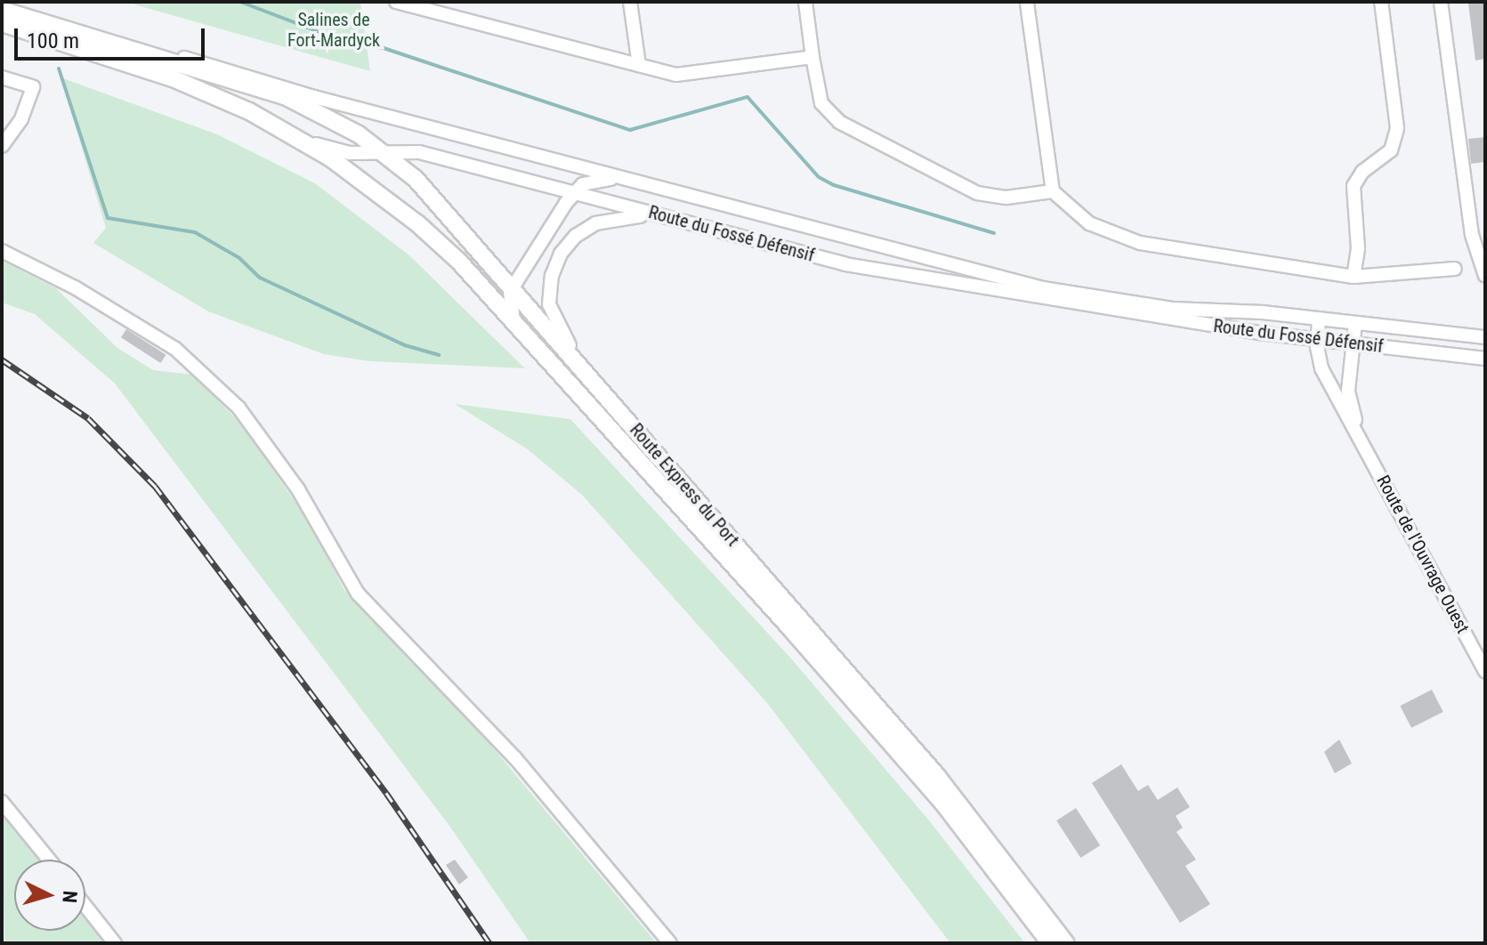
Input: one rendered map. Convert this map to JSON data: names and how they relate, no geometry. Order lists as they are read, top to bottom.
{
  "streets": {
    "main road": ["Route du Fossé Défensif", "Route Express du Port"],
    "street": ["Route de l'Ouvrage Ouest"]
  },
  "crossings": [
    ["Route du Fossé Défensif", "Route Express du Port"],
    ["Route du Fossé Défensif", "Route de l'Ouvrage Ouest"]
  ],
  "parks": ["Salines de Fort-Mardyck"],
  "scale_bar": "100 m",
  "north": "right"
}
